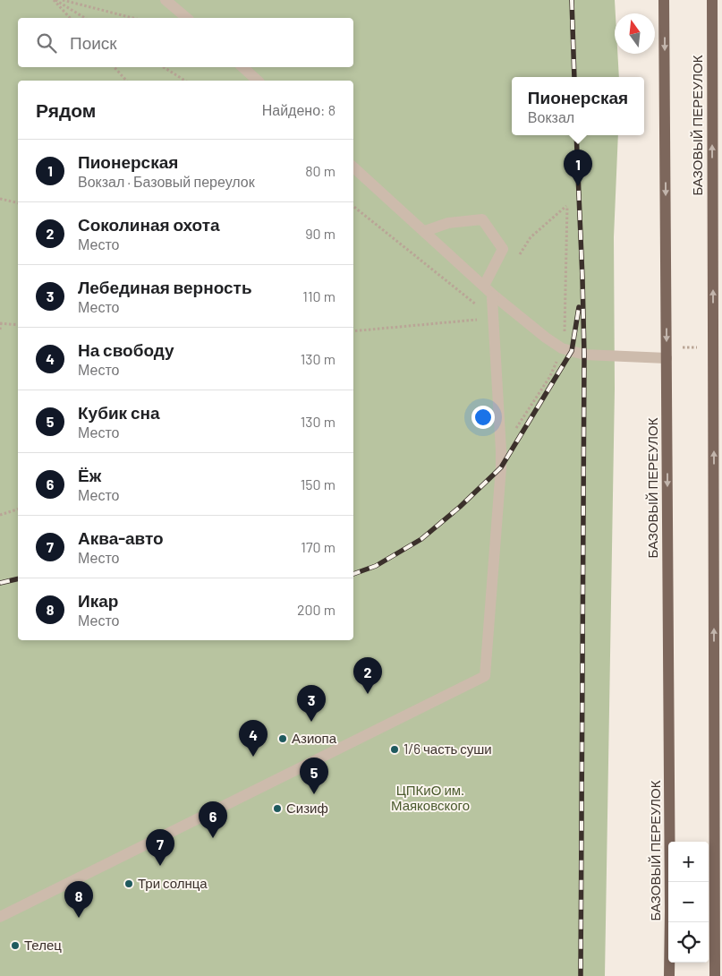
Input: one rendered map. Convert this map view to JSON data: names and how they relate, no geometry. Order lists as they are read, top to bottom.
{
  "streets": {
    "main road": ["БАЗОВЫЙ ПЕРЕУЛОК"]
  },
  "parks": ["ЦПКиО им. Маяковского"],
  "places": [
    "Азиопа",
    "1/6 часть суши",
    "Сизиф",
    "Три солнца",
    "Телец"
  ],
  "north": "top",
  "page": {
    "search": "Поиск",
    "popup": ["Пионерская", "Вокзал"],
    "heading": ["Рядом", "Найдено: 8"],
    "list": [
      {
        "mark": "1",
        "name": "Пионерская",
        "note": "Вокзал · Базовый переулок",
        "value": "80 m"
      },
      {
        "mark": "2",
        "name": "Соколиная охота",
        "note": "Место",
        "value": "90 m"
      },
      {
        "mark": "3",
        "name": "Лебединая верность",
        "note": "Место",
        "value": "110 m"
      },
      {
        "mark": "4",
        "name": "На свободу",
        "note": "Место",
        "value": "130 m"
      },
      {
        "mark": "5",
        "name": "Кубик сна",
        "note": "Место",
        "value": "130 m"
      },
      {
        "mark": "6",
        "name": "Ёж",
        "note": "Место",
        "value": "150 m"
      },
      {
        "mark": "7",
        "name": "Аква-авто",
        "note": "Место",
        "value": "170 m"
      },
      {
        "mark": "8",
        "name": "Икар",
        "note": "Место",
        "value": "200 m"
      }
    ],
    "pins": [
      "1",
      "2",
      "3",
      "4",
      "5",
      "6",
      "7",
      "8"
    ],
    "map_buttons": ["+", "−"]
  }
}
